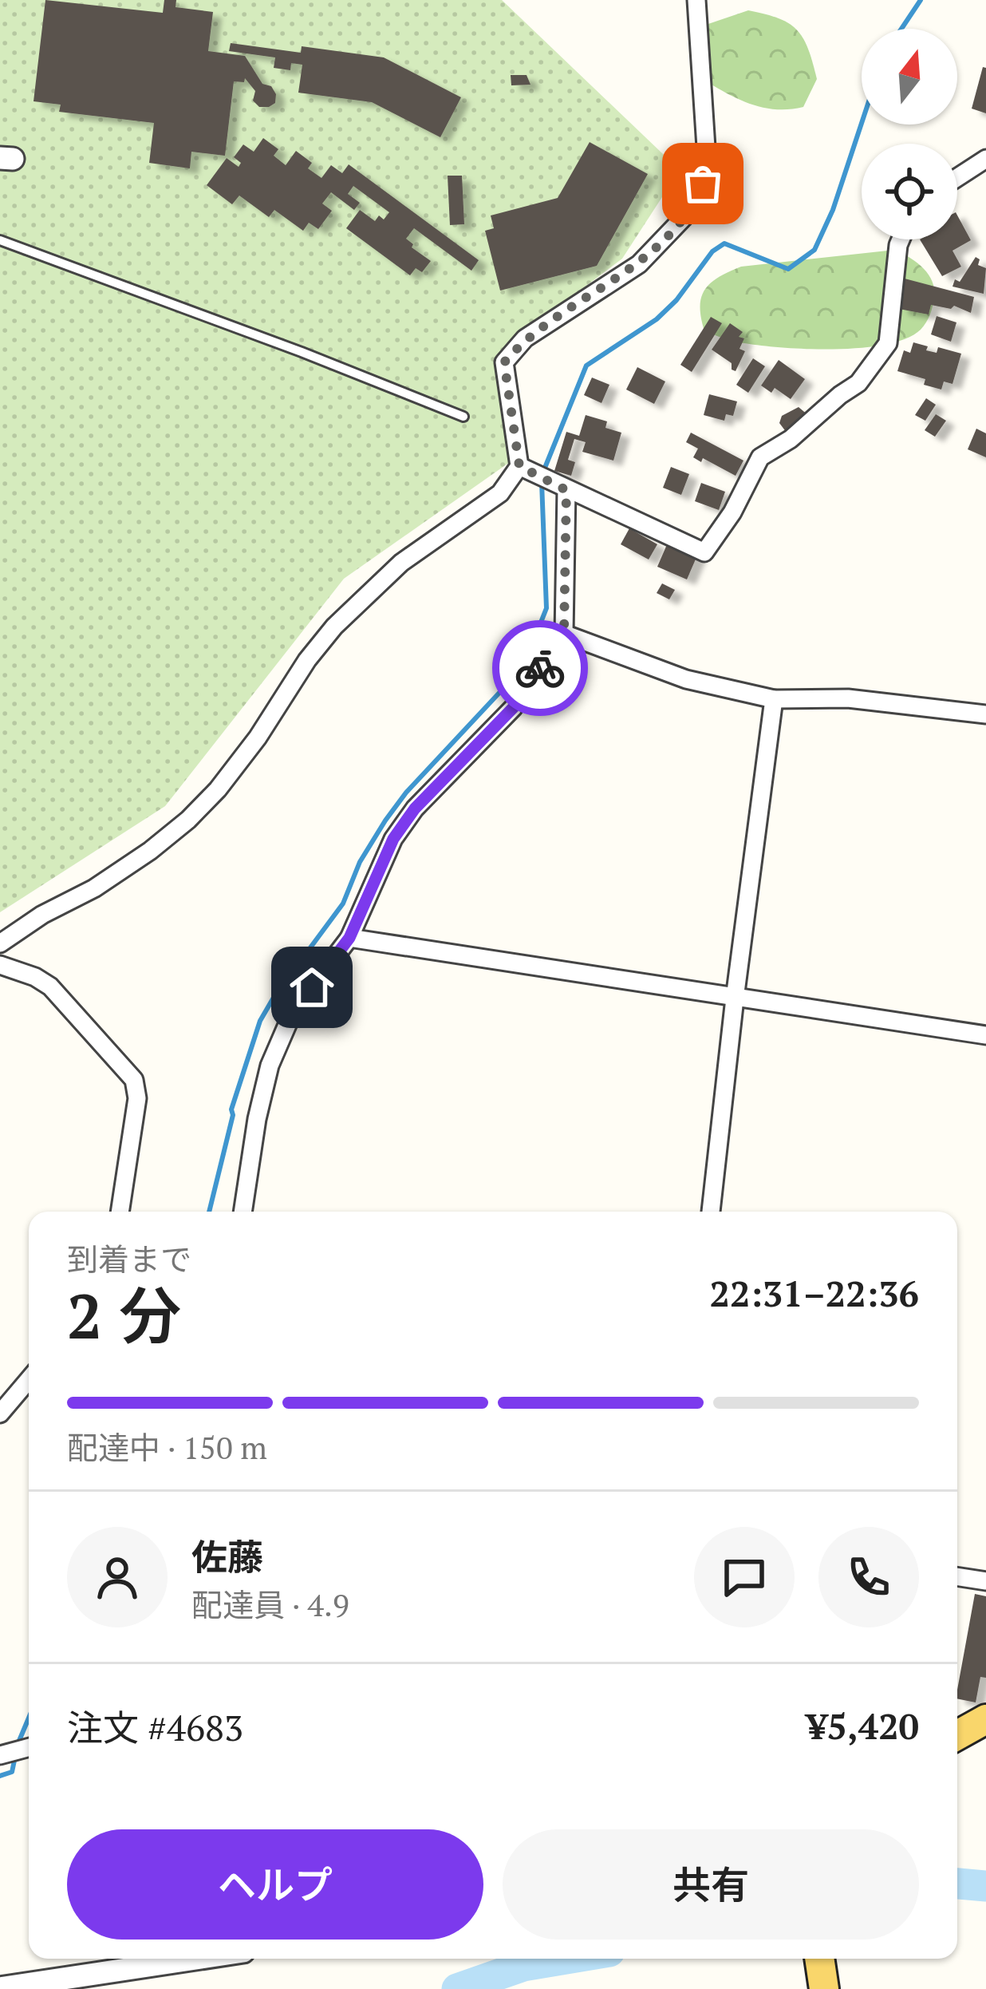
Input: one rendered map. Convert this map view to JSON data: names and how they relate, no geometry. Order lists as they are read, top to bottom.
{
  "north": "top",
  "page": {
    "heading": ["2 分", "到着まで", "22:31–22:36"],
    "panel": [
      "佐藤",
      "配達員 · 4.9",
      "注文 #4683",
      "¥5,420"
    ],
    "bar": "配達中 · 150 m",
    "buttons": ["ヘルプ", "共有"]
  }
}
